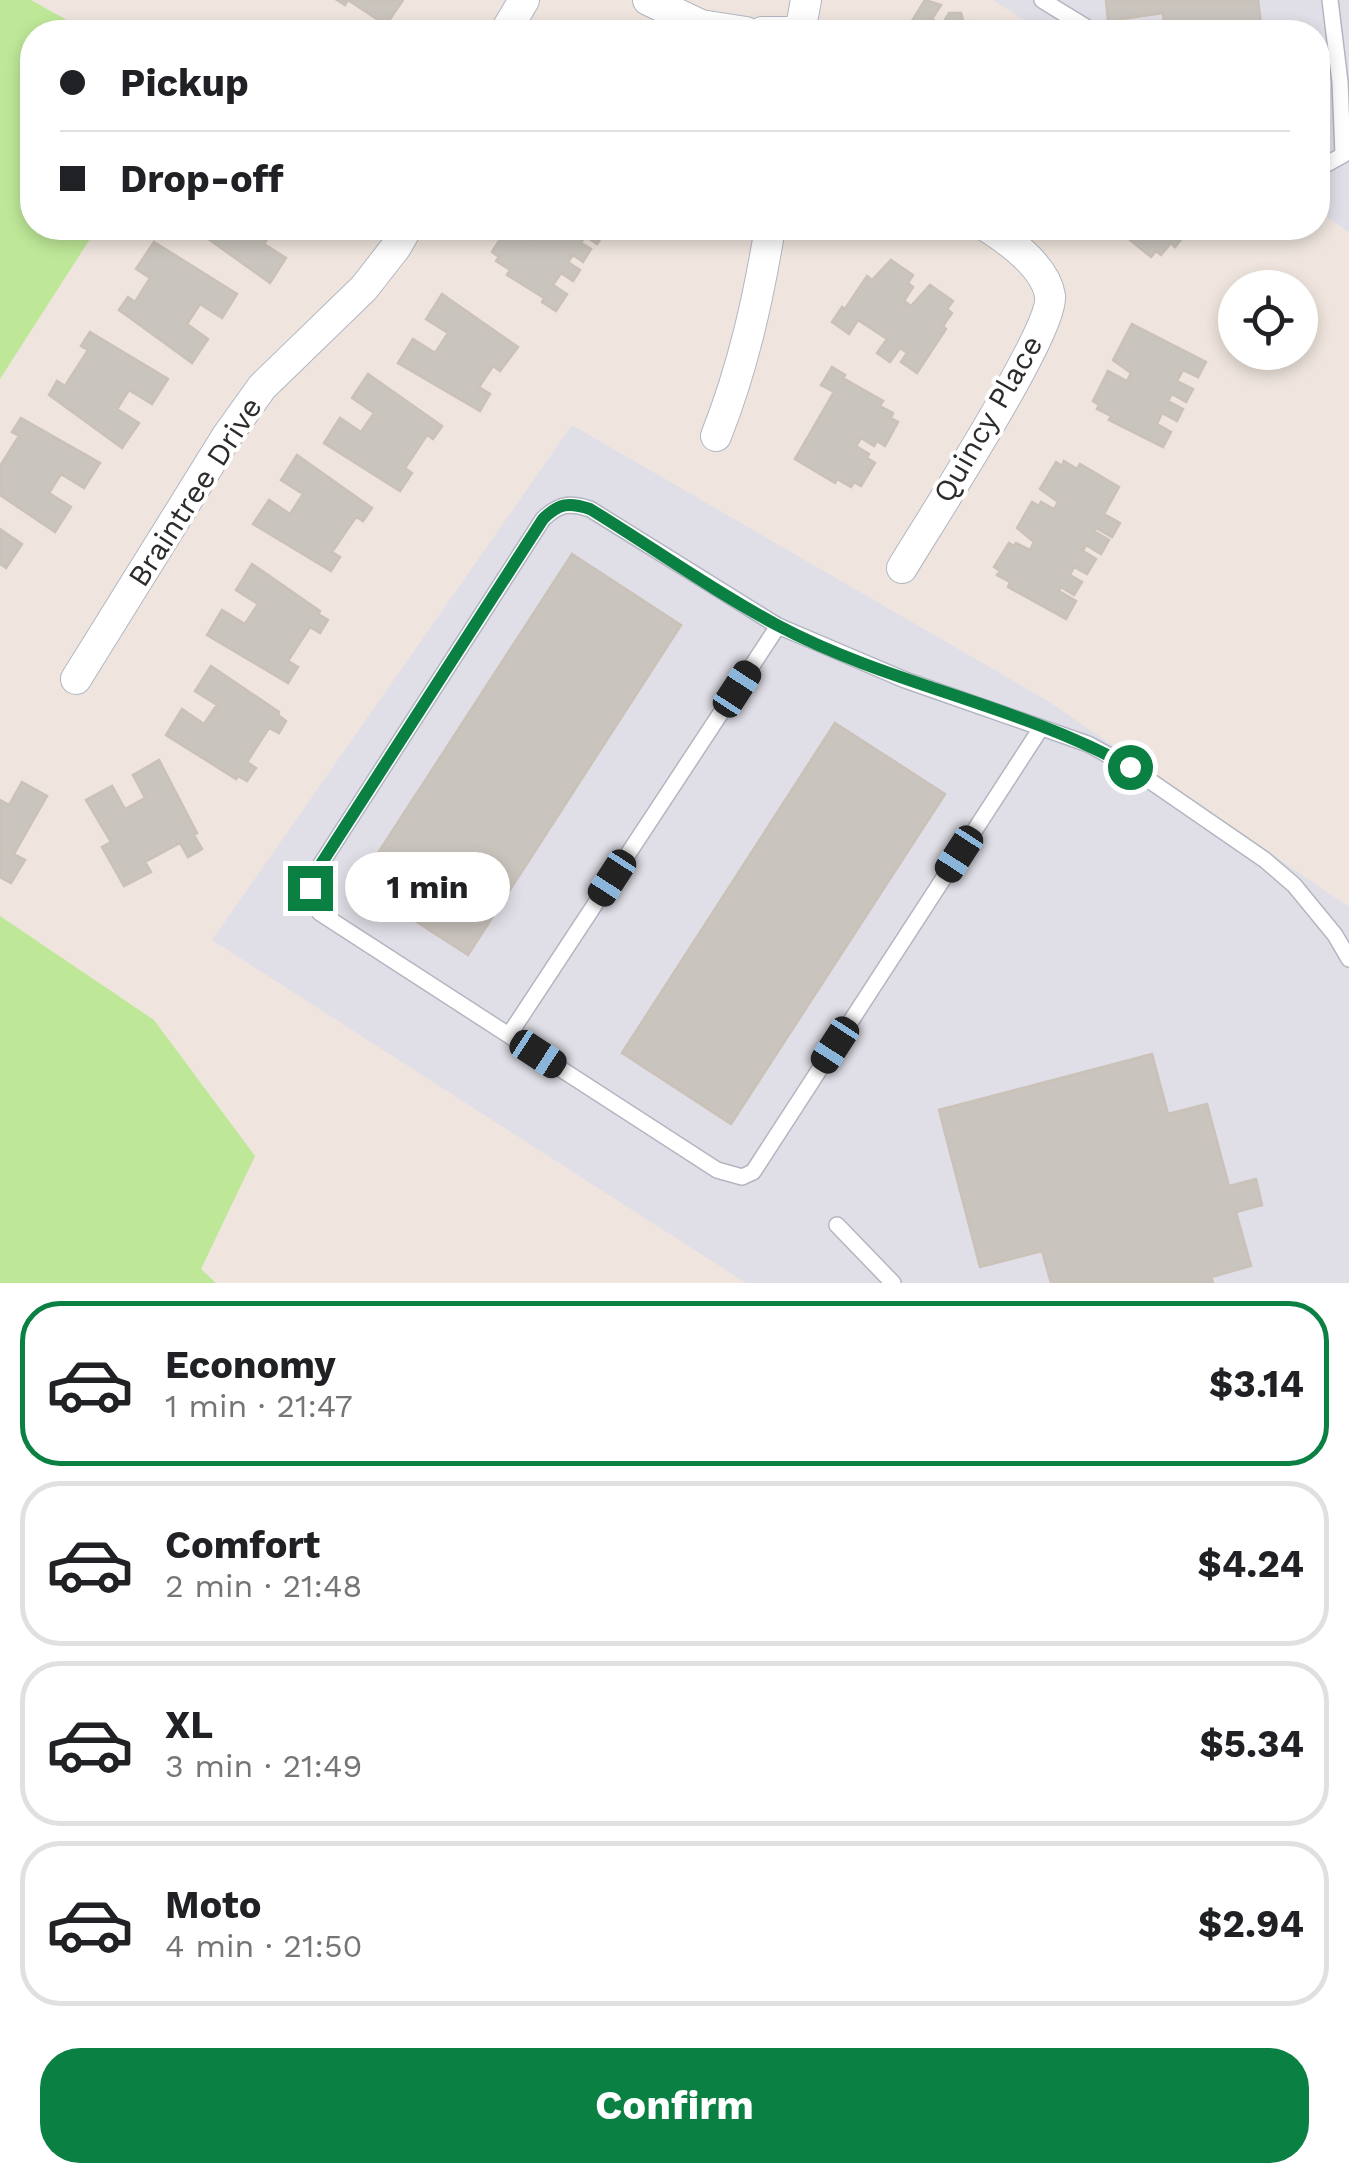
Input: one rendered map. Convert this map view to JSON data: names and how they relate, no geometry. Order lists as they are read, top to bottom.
{
  "streets": {
    "street": ["Quincy Place", "Braintree Drive"]
  },
  "page": {
    "banner": ["Pickup", "Drop-off"],
    "bubble": "1 min",
    "list": [
      {
        "name": "Economy",
        "note": "1 min · 21:47",
        "value": "$3.14"
      },
      {
        "name": "Comfort",
        "note": "2 min · 21:48",
        "value": "$4.24"
      },
      {
        "name": "XL",
        "note": "3 min · 21:49",
        "value": "$5.34"
      },
      {
        "name": "Moto",
        "note": "4 min · 21:50",
        "value": "$2.94"
      }
    ],
    "buttons": "Confirm"
  }
}
